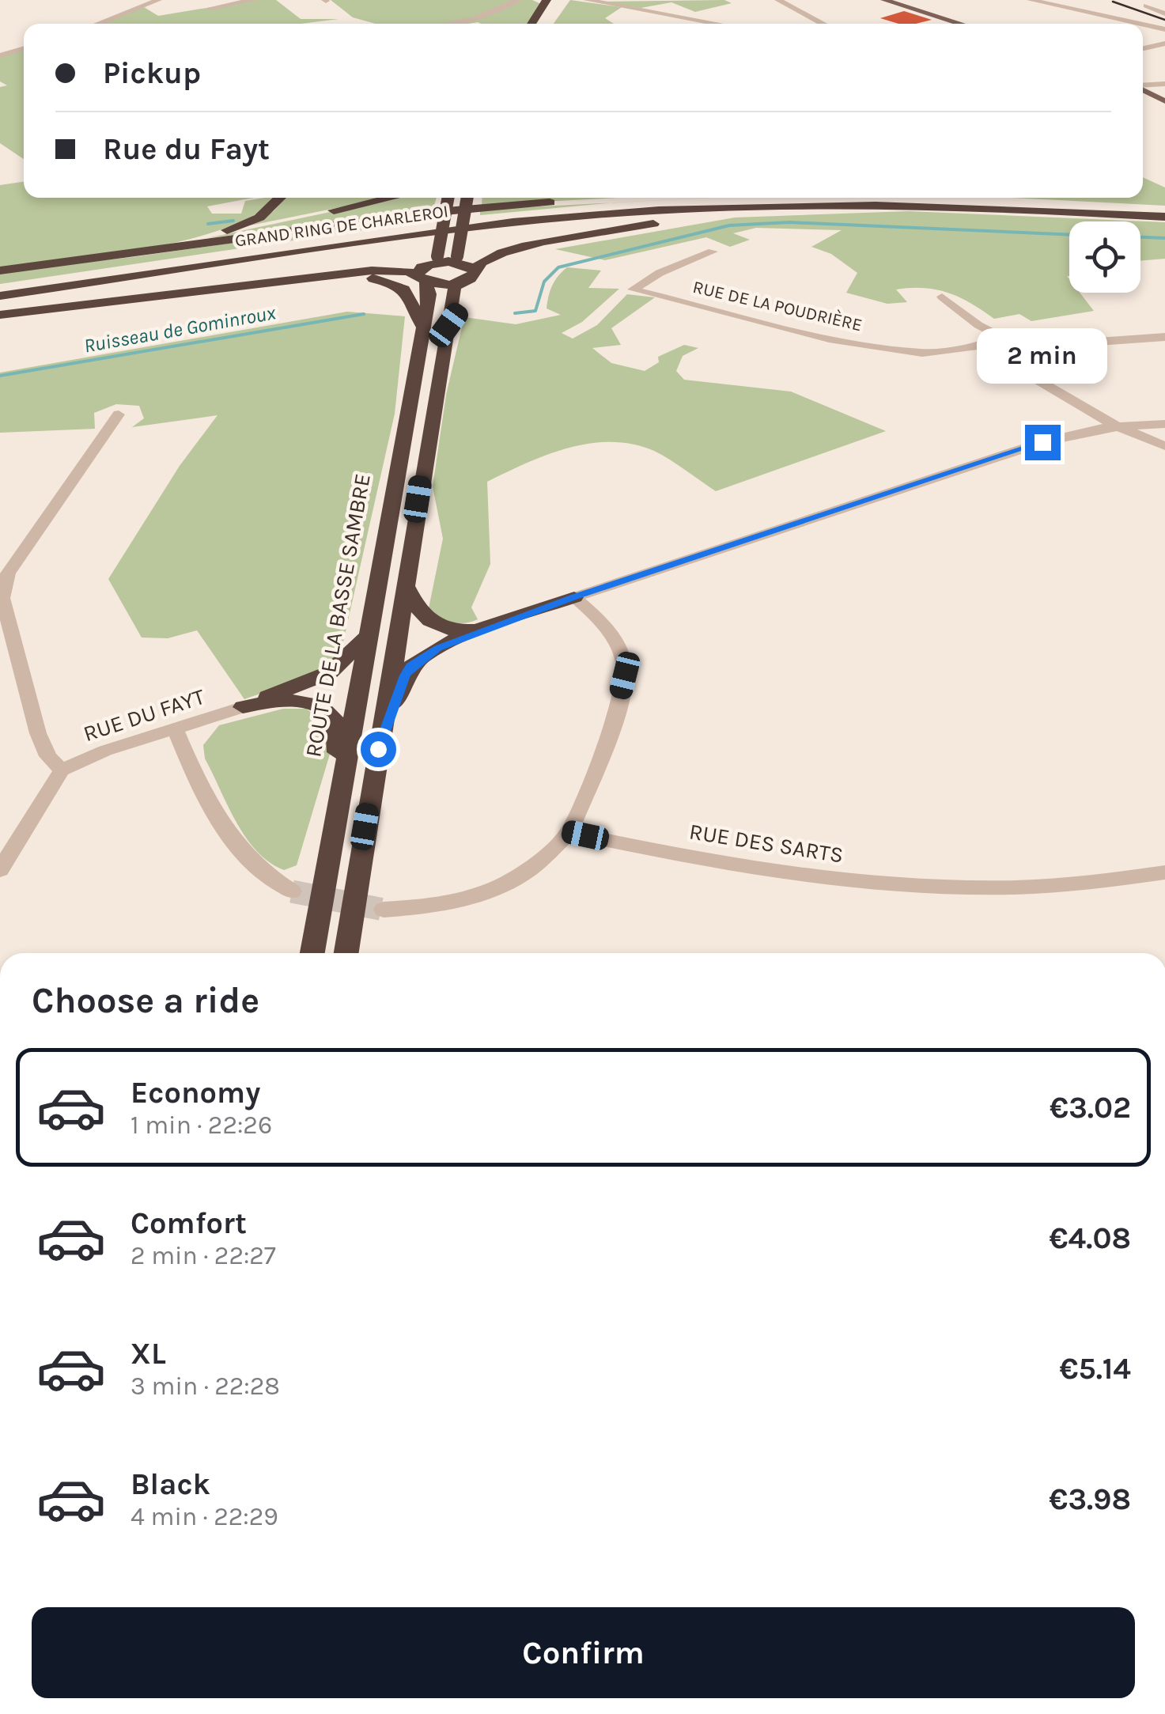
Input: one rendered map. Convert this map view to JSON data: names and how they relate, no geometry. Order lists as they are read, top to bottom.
{
  "streets": {
    "highway": ["GRAND RING DE CHARLEROI", "ROUTE DE LA BASSE SAMBRE"],
    "street": ["RUE DE LA POUDRIÈRE", "RUE DU FAYT", "RUE DES SARTS"]
  },
  "water": ["Ruisseau de Gominroux"],
  "page": {
    "banner": ["Pickup", "Rue du Fayt"],
    "bubble": "2 min",
    "heading": "Choose a ride",
    "list": [
      {
        "name": "Economy",
        "note": "1 min · 22:26",
        "value": "€3.02"
      },
      {
        "name": "Comfort",
        "note": "2 min · 22:27",
        "value": "€4.08"
      },
      {
        "name": "XL",
        "note": "3 min · 22:28",
        "value": "€5.14"
      },
      {
        "name": "Black",
        "note": "4 min · 22:29",
        "value": "€3.98"
      }
    ],
    "buttons": "Confirm"
  }
}
